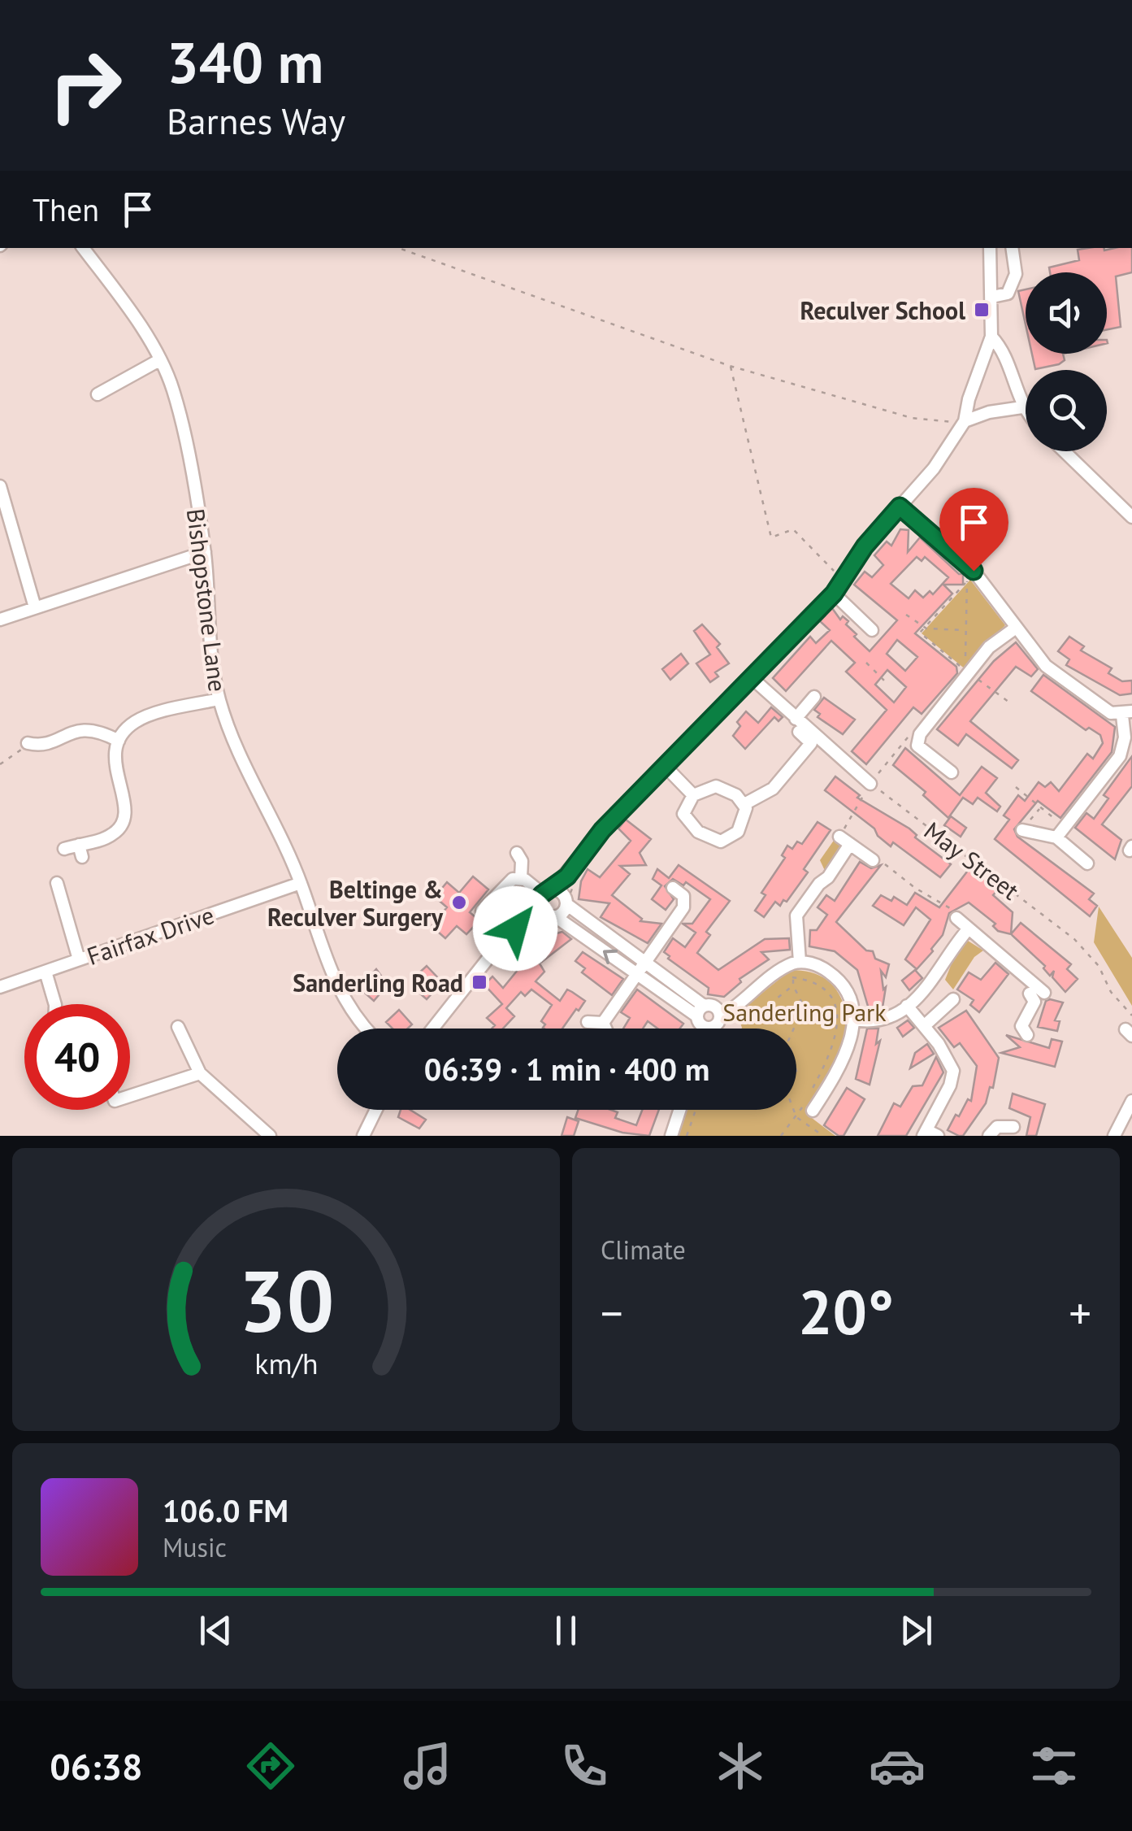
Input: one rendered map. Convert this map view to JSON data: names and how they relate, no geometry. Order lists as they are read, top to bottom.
{
  "streets": {
    "street": ["Bishopstone Lane", "Fairfax Drive"],
    "path": ["May Street"]
  },
  "crossings": [
    ["Bishopstone Lane", "Fairfax Drive"]
  ],
  "parks": ["Sanderling Park"],
  "places": {
    "transit": ["Reculver School", "Sanderling Road"],
    "other": ["Beltinge & Reculver Surgery"]
  },
  "page": {
    "turn": ["340 m", "Barnes Way"],
    "then": "Then",
    "limit": "40",
    "trip": "06:39 · 1 min · 400 m",
    "tile": "Climate",
    "heat": ["−", "20°", "+"],
    "song": ["106.0 FM", "Music"],
    "tabs": "06:38",
    "gauge": ["30", "km/h"]
  }
}
